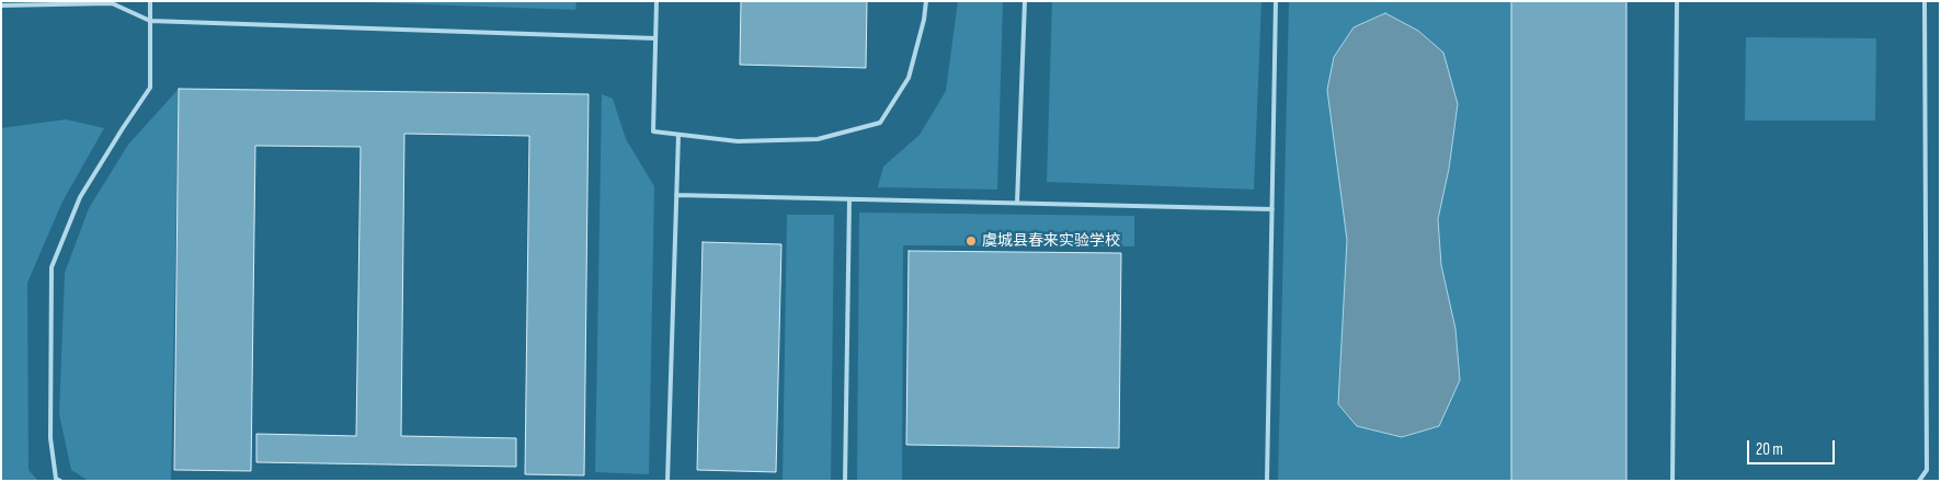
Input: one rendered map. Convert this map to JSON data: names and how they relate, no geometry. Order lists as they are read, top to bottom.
{
  "places": ["虞城县春来实验学校"],
  "scale_bar": "20 m"
}
